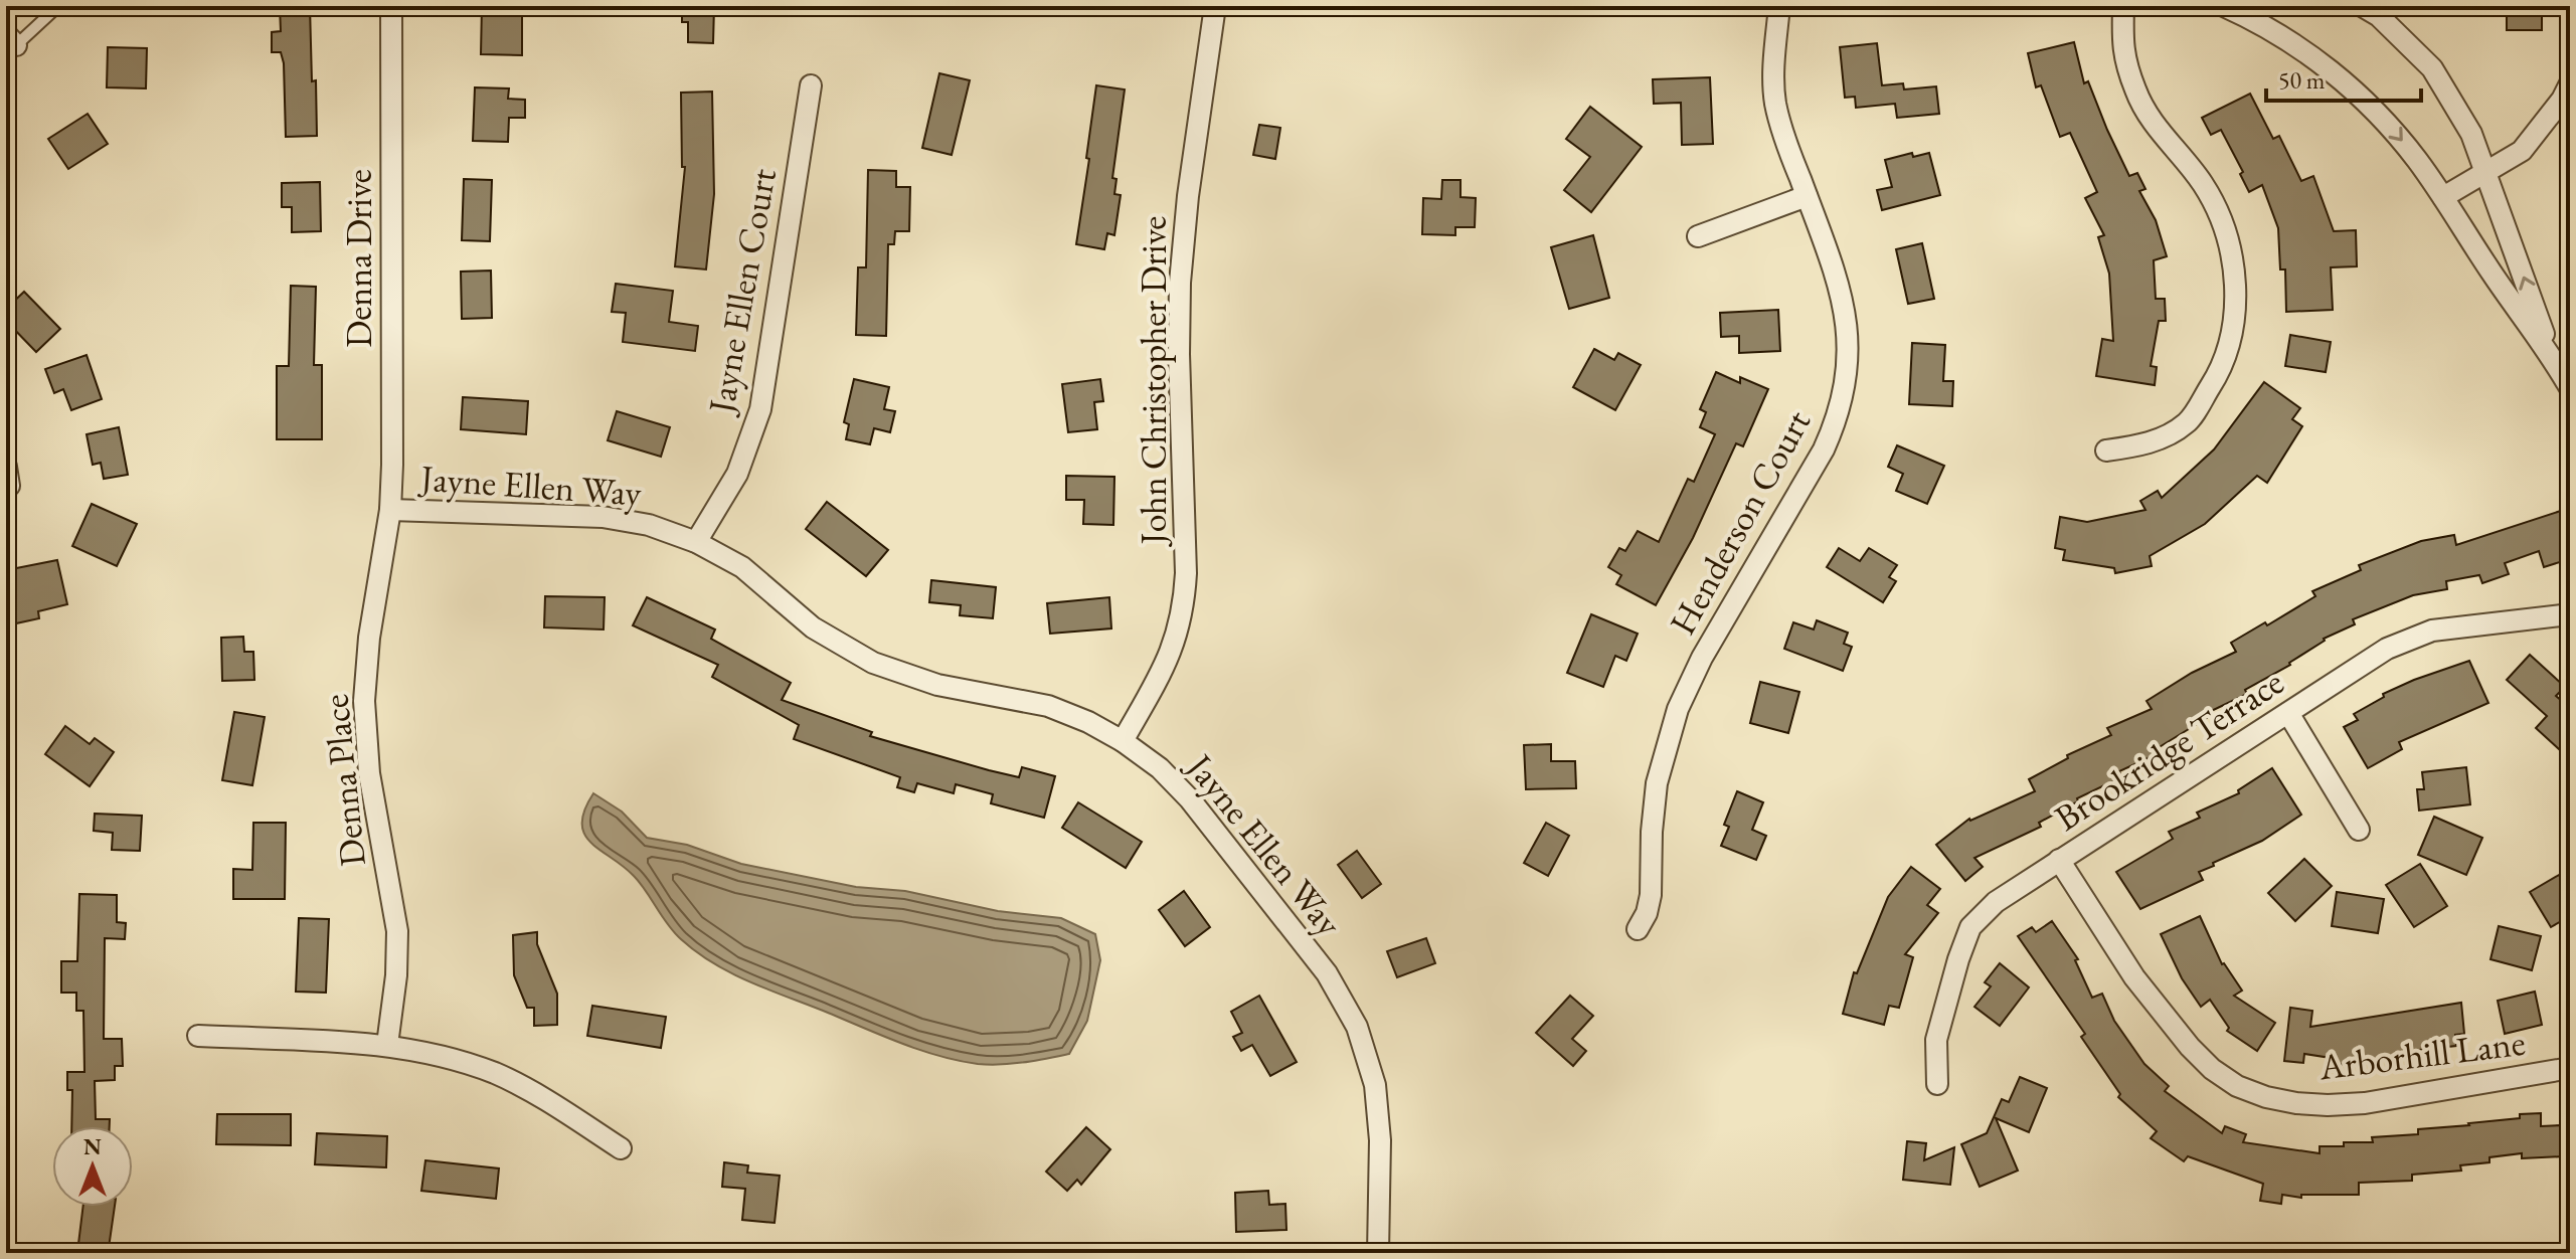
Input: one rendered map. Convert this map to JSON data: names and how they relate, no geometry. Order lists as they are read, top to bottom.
{
  "streets": {
    "street": [
      "Denna Drive",
      "Jayne Ellen Court",
      "John Christopher Drive",
      "Jayne Ellen Way",
      "Henderson Court",
      "Brookridge Terrace",
      "Denna Place",
      "Arborhill Lane"
    ]
  },
  "crossings": [
    ["Denna Drive", "Jayne Ellen Way"],
    ["Denna Drive", "Denna Place"],
    ["Jayne Ellen Court", "Jayne Ellen Way"],
    ["John Christopher Drive", "Jayne Ellen Way"],
    ["Jayne Ellen Way", "Denna Place"],
    ["Brookridge Terrace", "Arborhill Lane"]
  ],
  "scale_bar": "50 m",
  "north": "top"
}
